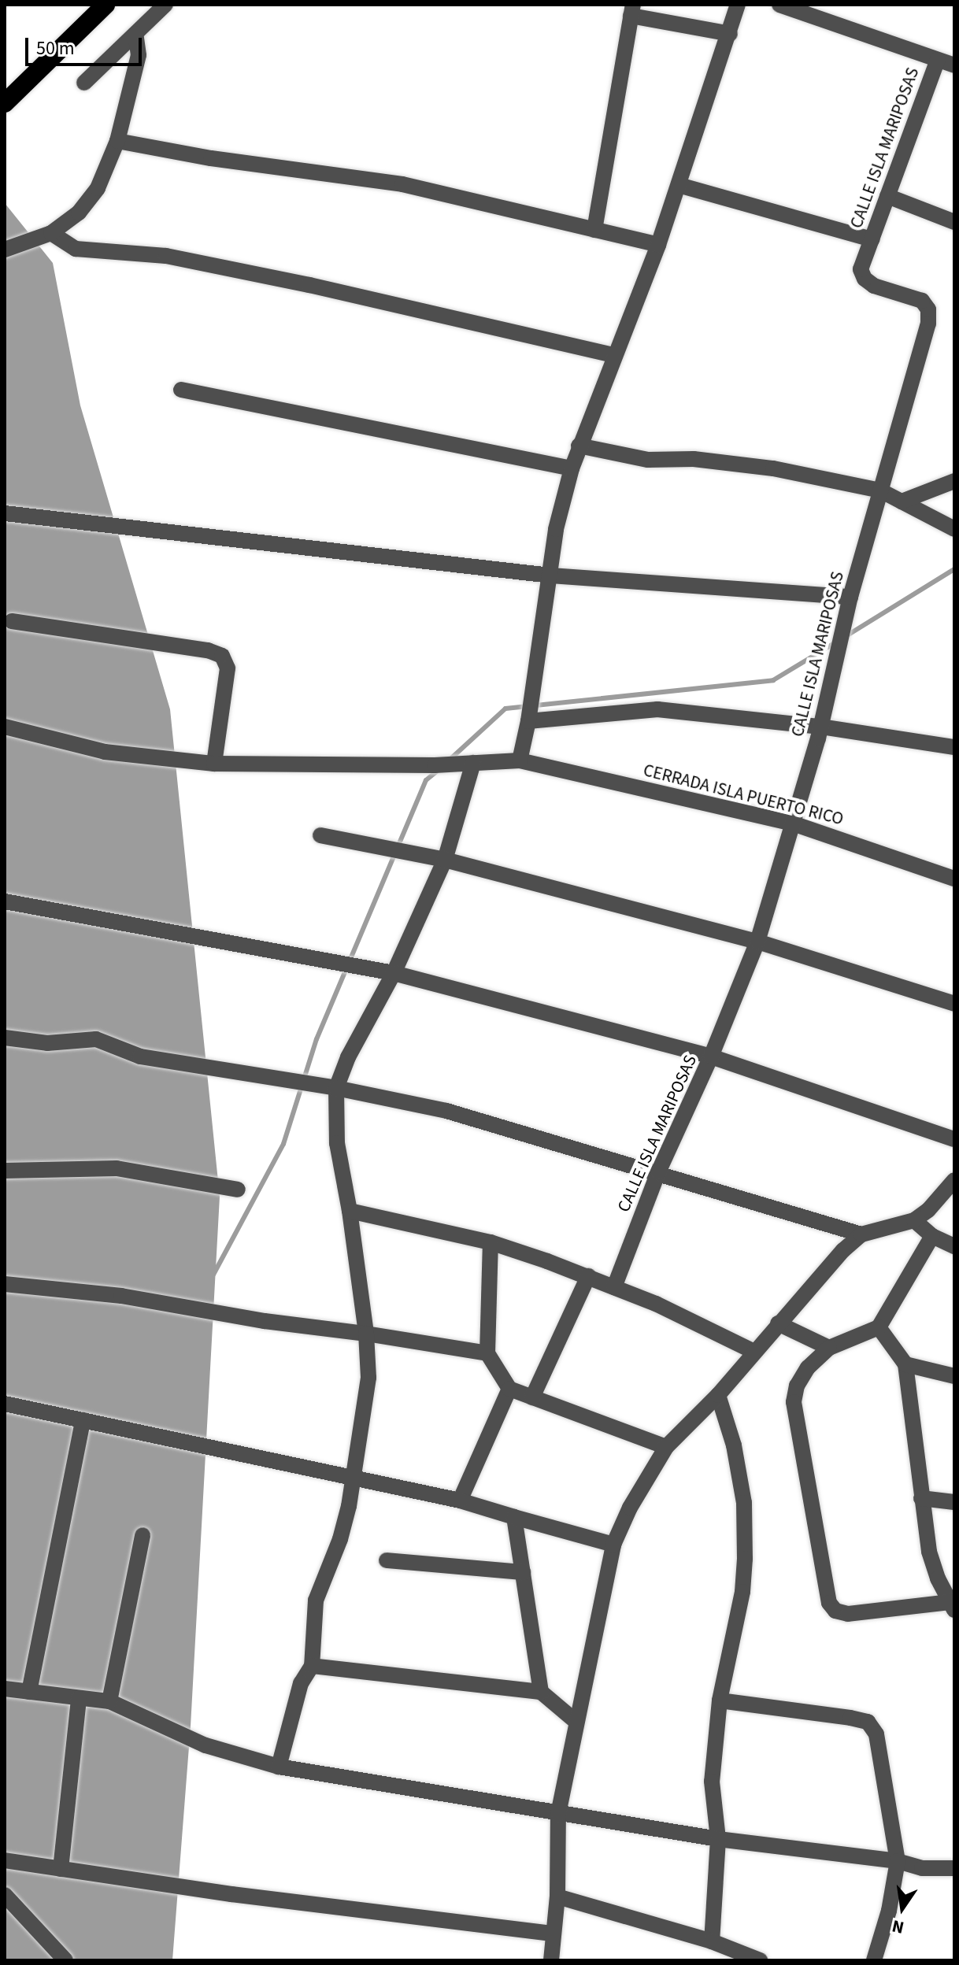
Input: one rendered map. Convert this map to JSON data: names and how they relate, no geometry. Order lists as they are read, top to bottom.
{
  "streets": {
    "street": ["CALLE ISLA MARIPOSAS", "CERRADA ISLA PUERTO RICO"]
  },
  "crossings": [
    ["CALLE ISLA MARIPOSAS", "CERRADA ISLA PUERTO RICO"]
  ],
  "scale_bar": "50 m",
  "north": "bottom"
}
